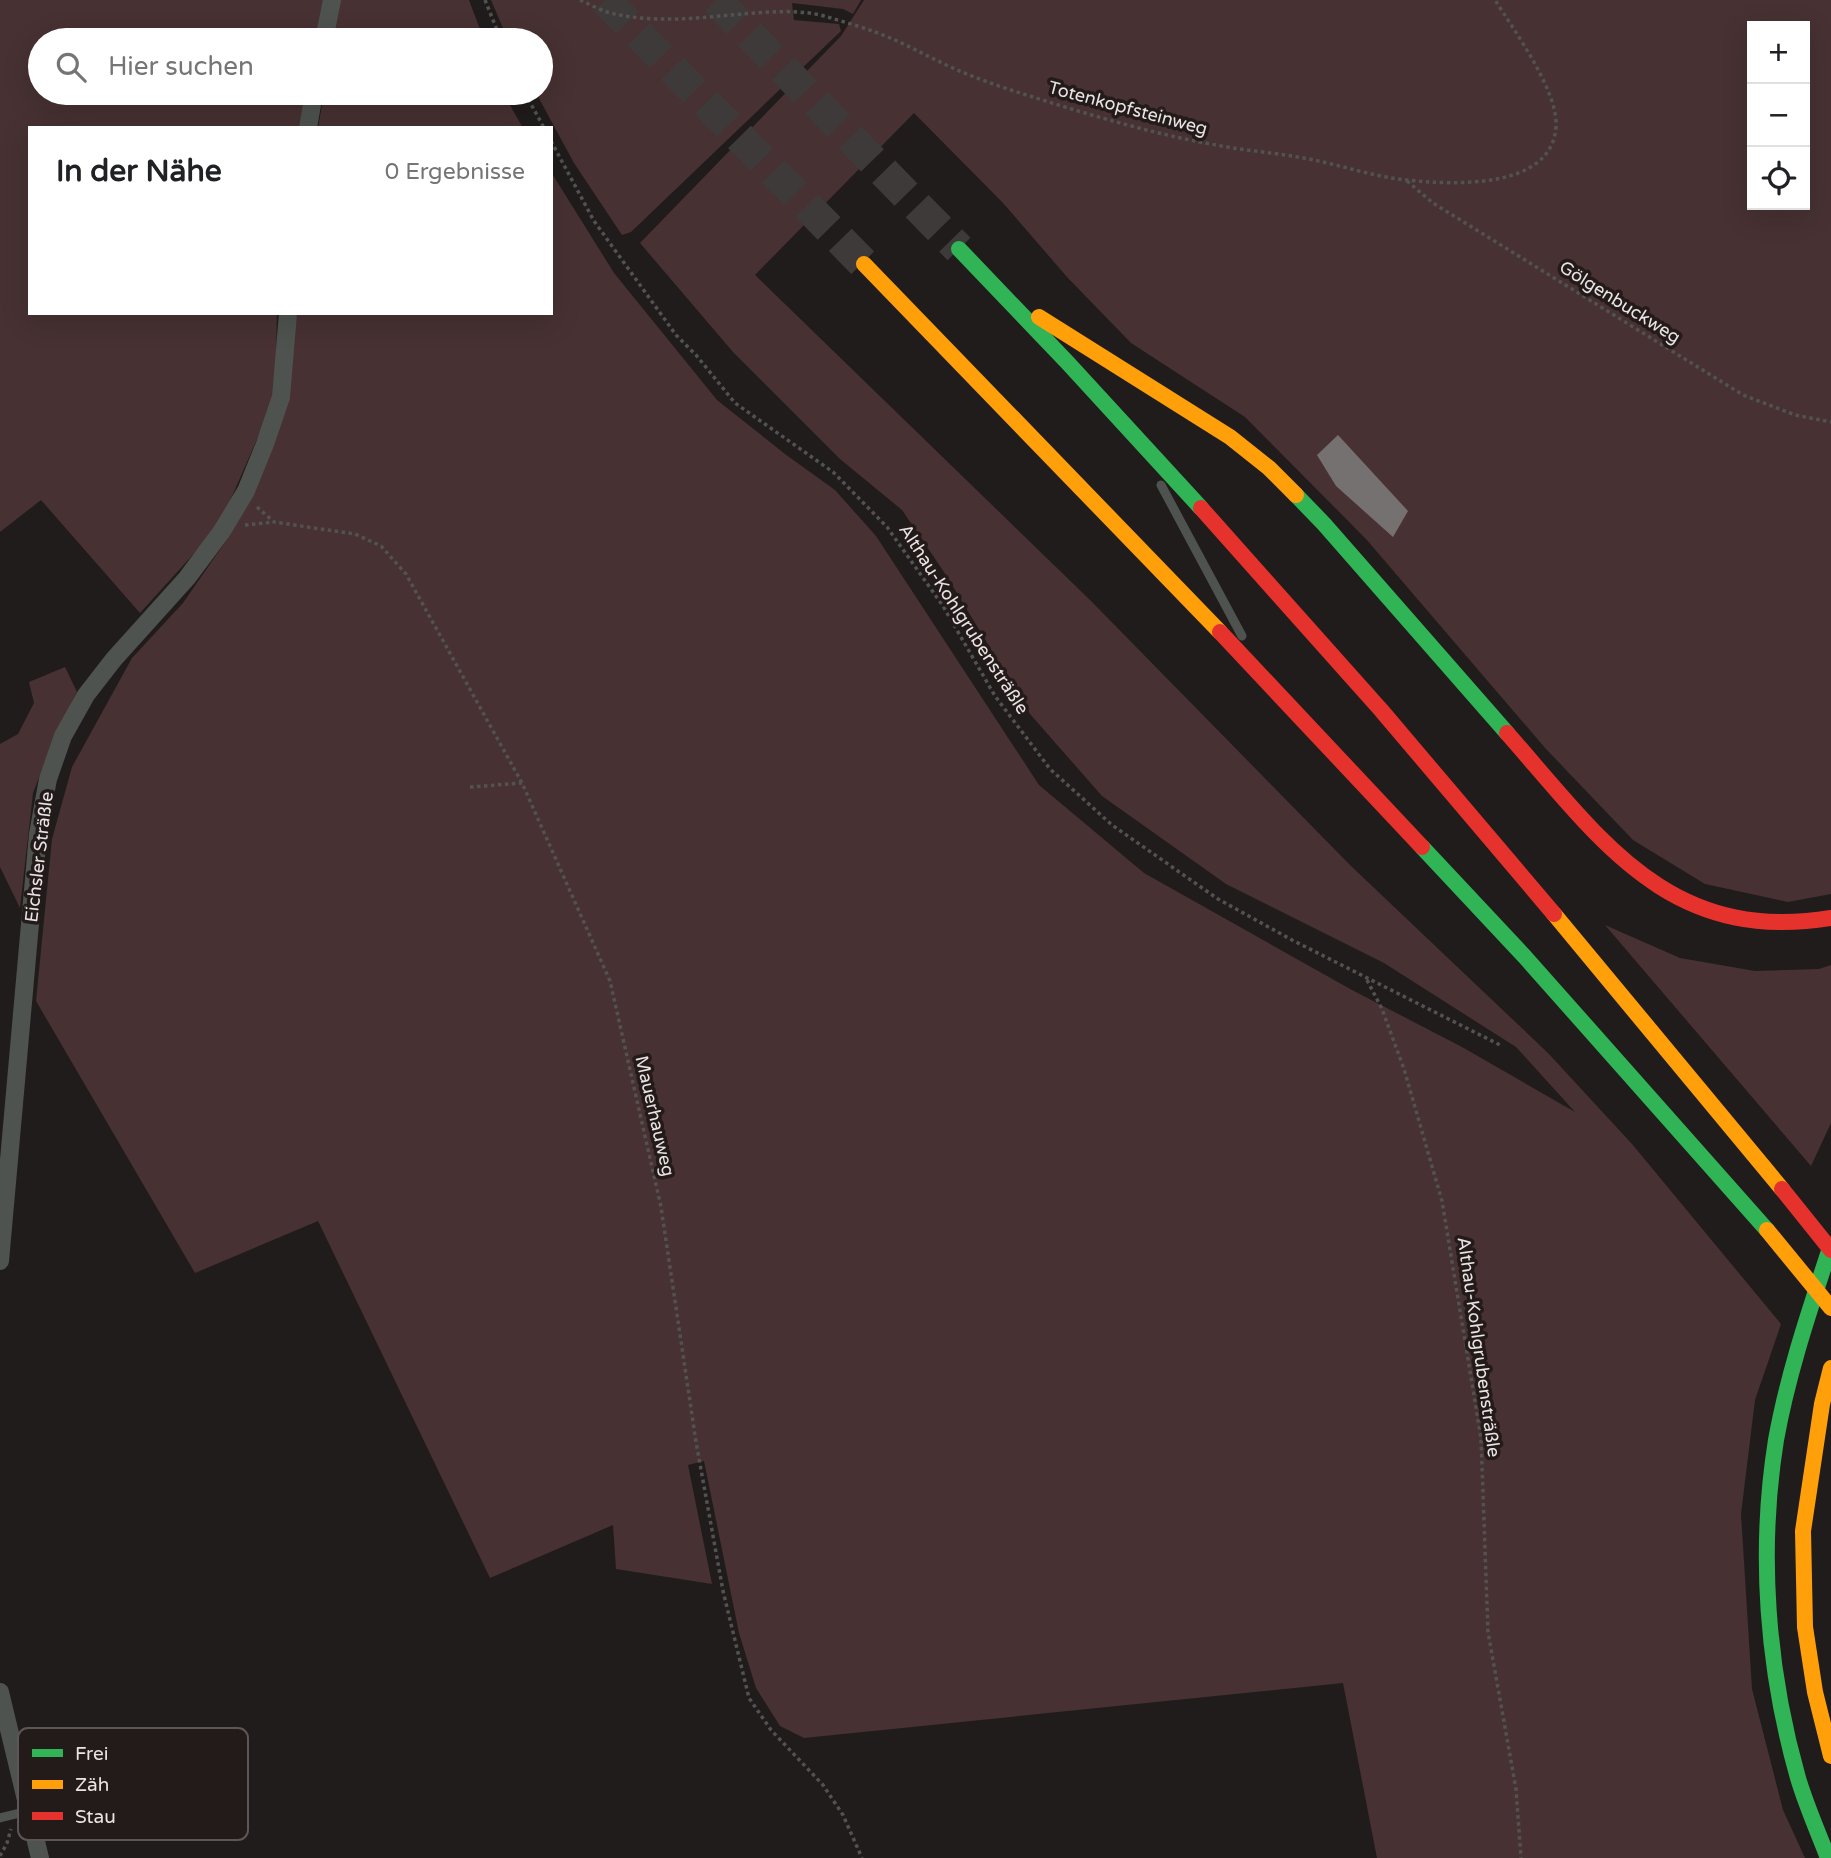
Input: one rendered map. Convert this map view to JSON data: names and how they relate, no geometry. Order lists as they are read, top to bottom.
{
  "streets": {
    "street": ["Eichsler Sträßle"],
    "path": [
      "Totenkopfsteinweg",
      "Gölgenbuckweg",
      "Althau-Kohlgrubensträßle",
      "Mauerhauweg"
    ]
  },
  "crossings": [
    ["Totenkopfsteinweg", "Gölgenbuckweg"],
    ["Eichsler Sträßle", "Mauerhauweg"]
  ],
  "legend": ["Frei", "Zäh", "Stau"],
  "page": {
    "map_buttons": ["+", "−"],
    "search": "Hier suchen",
    "heading": ["In der Nähe", "0 Ergebnisse"]
  }
}
